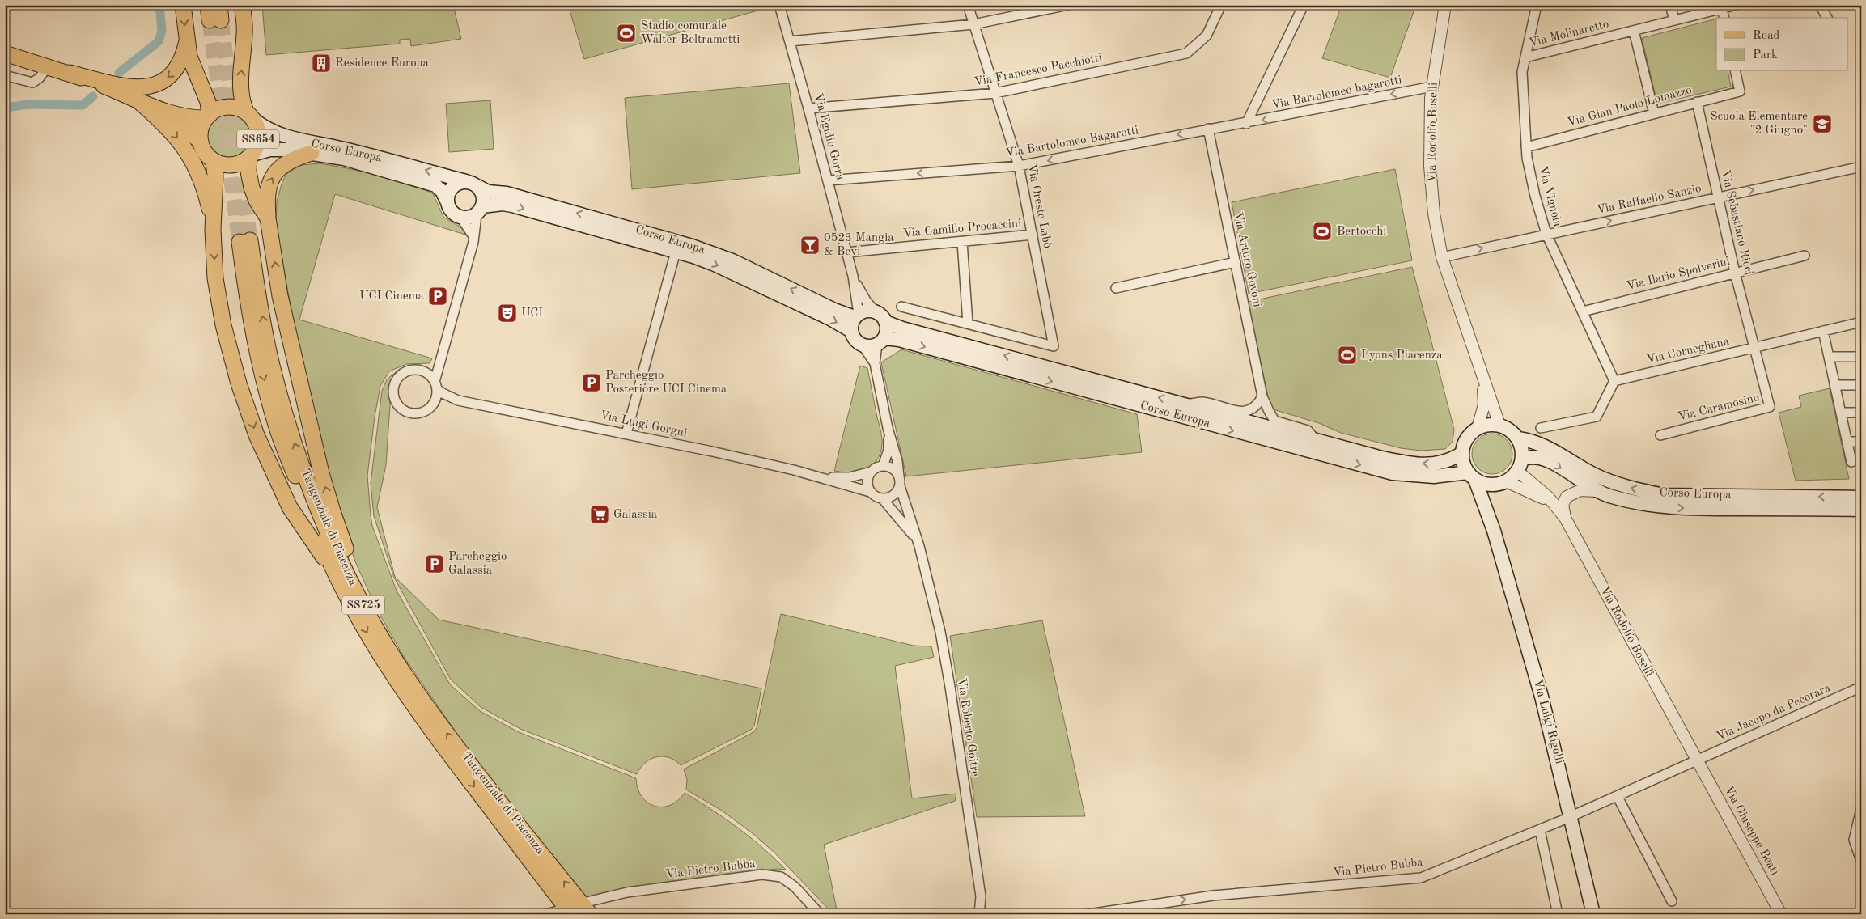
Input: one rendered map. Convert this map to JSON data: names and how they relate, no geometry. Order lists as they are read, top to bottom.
{
  "streets": {
    "main road": [
      "Via Rodolfo Boselli",
      "SS654",
      "Corso Europa",
      "Tangenziale di Piacenza",
      "SS725",
      "Via Luigi Rigolli"
    ],
    "street": [
      "Via Molinaretto",
      "Via Francesco Pacchiotti",
      "Via Bartolomeo bagarotti",
      "Via Gian Paolo Lomazzo",
      "Via Egidio Gorra",
      "Via Bartolomeo Bagarotti",
      "Via Vignola",
      "Via Raffaello Sanzio",
      "Via Oreste Labò",
      "Via Sebastiano Ricci",
      "Via Camillo Procaccini",
      "Via Arturo Govoni",
      "Via Ilario Spolverini",
      "Via Cornegliana",
      "Via Caramosino",
      "Via Luigi Gorgni",
      "Via Jacopo da Pecorara",
      "Via Roberto Goitre",
      "Via Giuseppe Beati",
      "Via Pietro Bubba"
    ]
  },
  "crossings": [
    ["Via Molinaretto", "Via Vignola"],
    ["Via Francesco Pacchiotti", "Via Egidio Gorra"],
    ["Via Francesco Pacchiotti", "Via Oreste Labò"],
    ["Via Bartolomeo bagarotti", "Via Rodolfo Boselli"],
    ["Via Bartolomeo bagarotti", "Via Bartolomeo Bagarotti"],
    ["Via Gian Paolo Lomazzo", "Via Vignola"],
    ["Via Gian Paolo Lomazzo", "Via Sebastiano Ricci"],
    ["Via Rodolfo Boselli", "Corso Europa"],
    ["Via Rodolfo Boselli", "Via Raffaello Sanzio"],
    ["Via Rodolfo Boselli", "Via Jacopo da Pecorara"],
    ["Via Rodolfo Boselli", "Via Luigi Rigolli"],
    ["Via Rodolfo Boselli", "Via Giuseppe Beati"],
    ["Via Rodolfo Boselli", "Via Pietro Bubba"],
    ["Via Egidio Gorra", "Via Bartolomeo Bagarotti"],
    ["Via Egidio Gorra", "Corso Europa"],
    ["Via Egidio Gorra", "Via Camillo Procaccini"],
    ["Via Egidio Gorra", "Via Roberto Goitre"],
    ["SS654", "Corso Europa"],
    ["Via Bartolomeo Bagarotti", "Via Oreste Labò"],
    ["Via Bartolomeo Bagarotti", "Via Arturo Govoni"],
    ["Corso Europa", "Via Arturo Govoni"],
    ["Corso Europa", "Via Luigi Rigolli"],
    ["Corso Europa", "Via Roberto Goitre"],
    ["Via Vignola", "Via Raffaello Sanzio"],
    ["Via Vignola", "Via Ilario Spolverini"],
    ["Via Vignola", "Via Cornegliana"],
    ["Via Raffaello Sanzio", "Via Sebastiano Ricci"],
    ["Via Oreste Labò", "Via Camillo Procaccini"],
    ["Via Sebastiano Ricci", "Via Ilario Spolverini"],
    ["Via Sebastiano Ricci", "Via Cornegliana"],
    ["Via Sebastiano Ricci", "Via Caramosino"],
    ["Via Cornegliana", "Via Caramosino"],
    ["Via Luigi Gorgni", "Via Roberto Goitre"],
    ["Tangenziale di Piacenza", "Via Pietro Bubba"],
    ["Via Jacopo da Pecorara", "Via Giuseppe Beati"],
    ["Via Jacopo da Pecorara", "Via Pietro Bubba"],
    ["Via Luigi Rigolli", "Via Pietro Bubba"],
    ["Via Giuseppe Beati", "Via Pietro Bubba"]
  ],
  "one_way": [
    "Via Bartolomeo bagarotti",
    "Via Bartolomeo Bagarotti",
    "Via Raffaello Sanzio",
    "Via Pietro Bubba"
  ],
  "places": {
    "sports": ["Stadio comunale Walter Beltrametti", "Bertocchi", "Lyons Piacenza"],
    "building": ["Residence Europa"],
    "school or university": ["Scuola Elementare \"2 Giugno\""],
    "bar": ["0523 Mangia & Bevi"],
    "parking": ["UCI Cinema", "Parcheggio Posteriore UCI Cinema", "Parcheggio Galassia"],
    "theatre": ["UCI"],
    "supermarket": ["Galassia"]
  },
  "legend": ["Road", "Park"]
}
